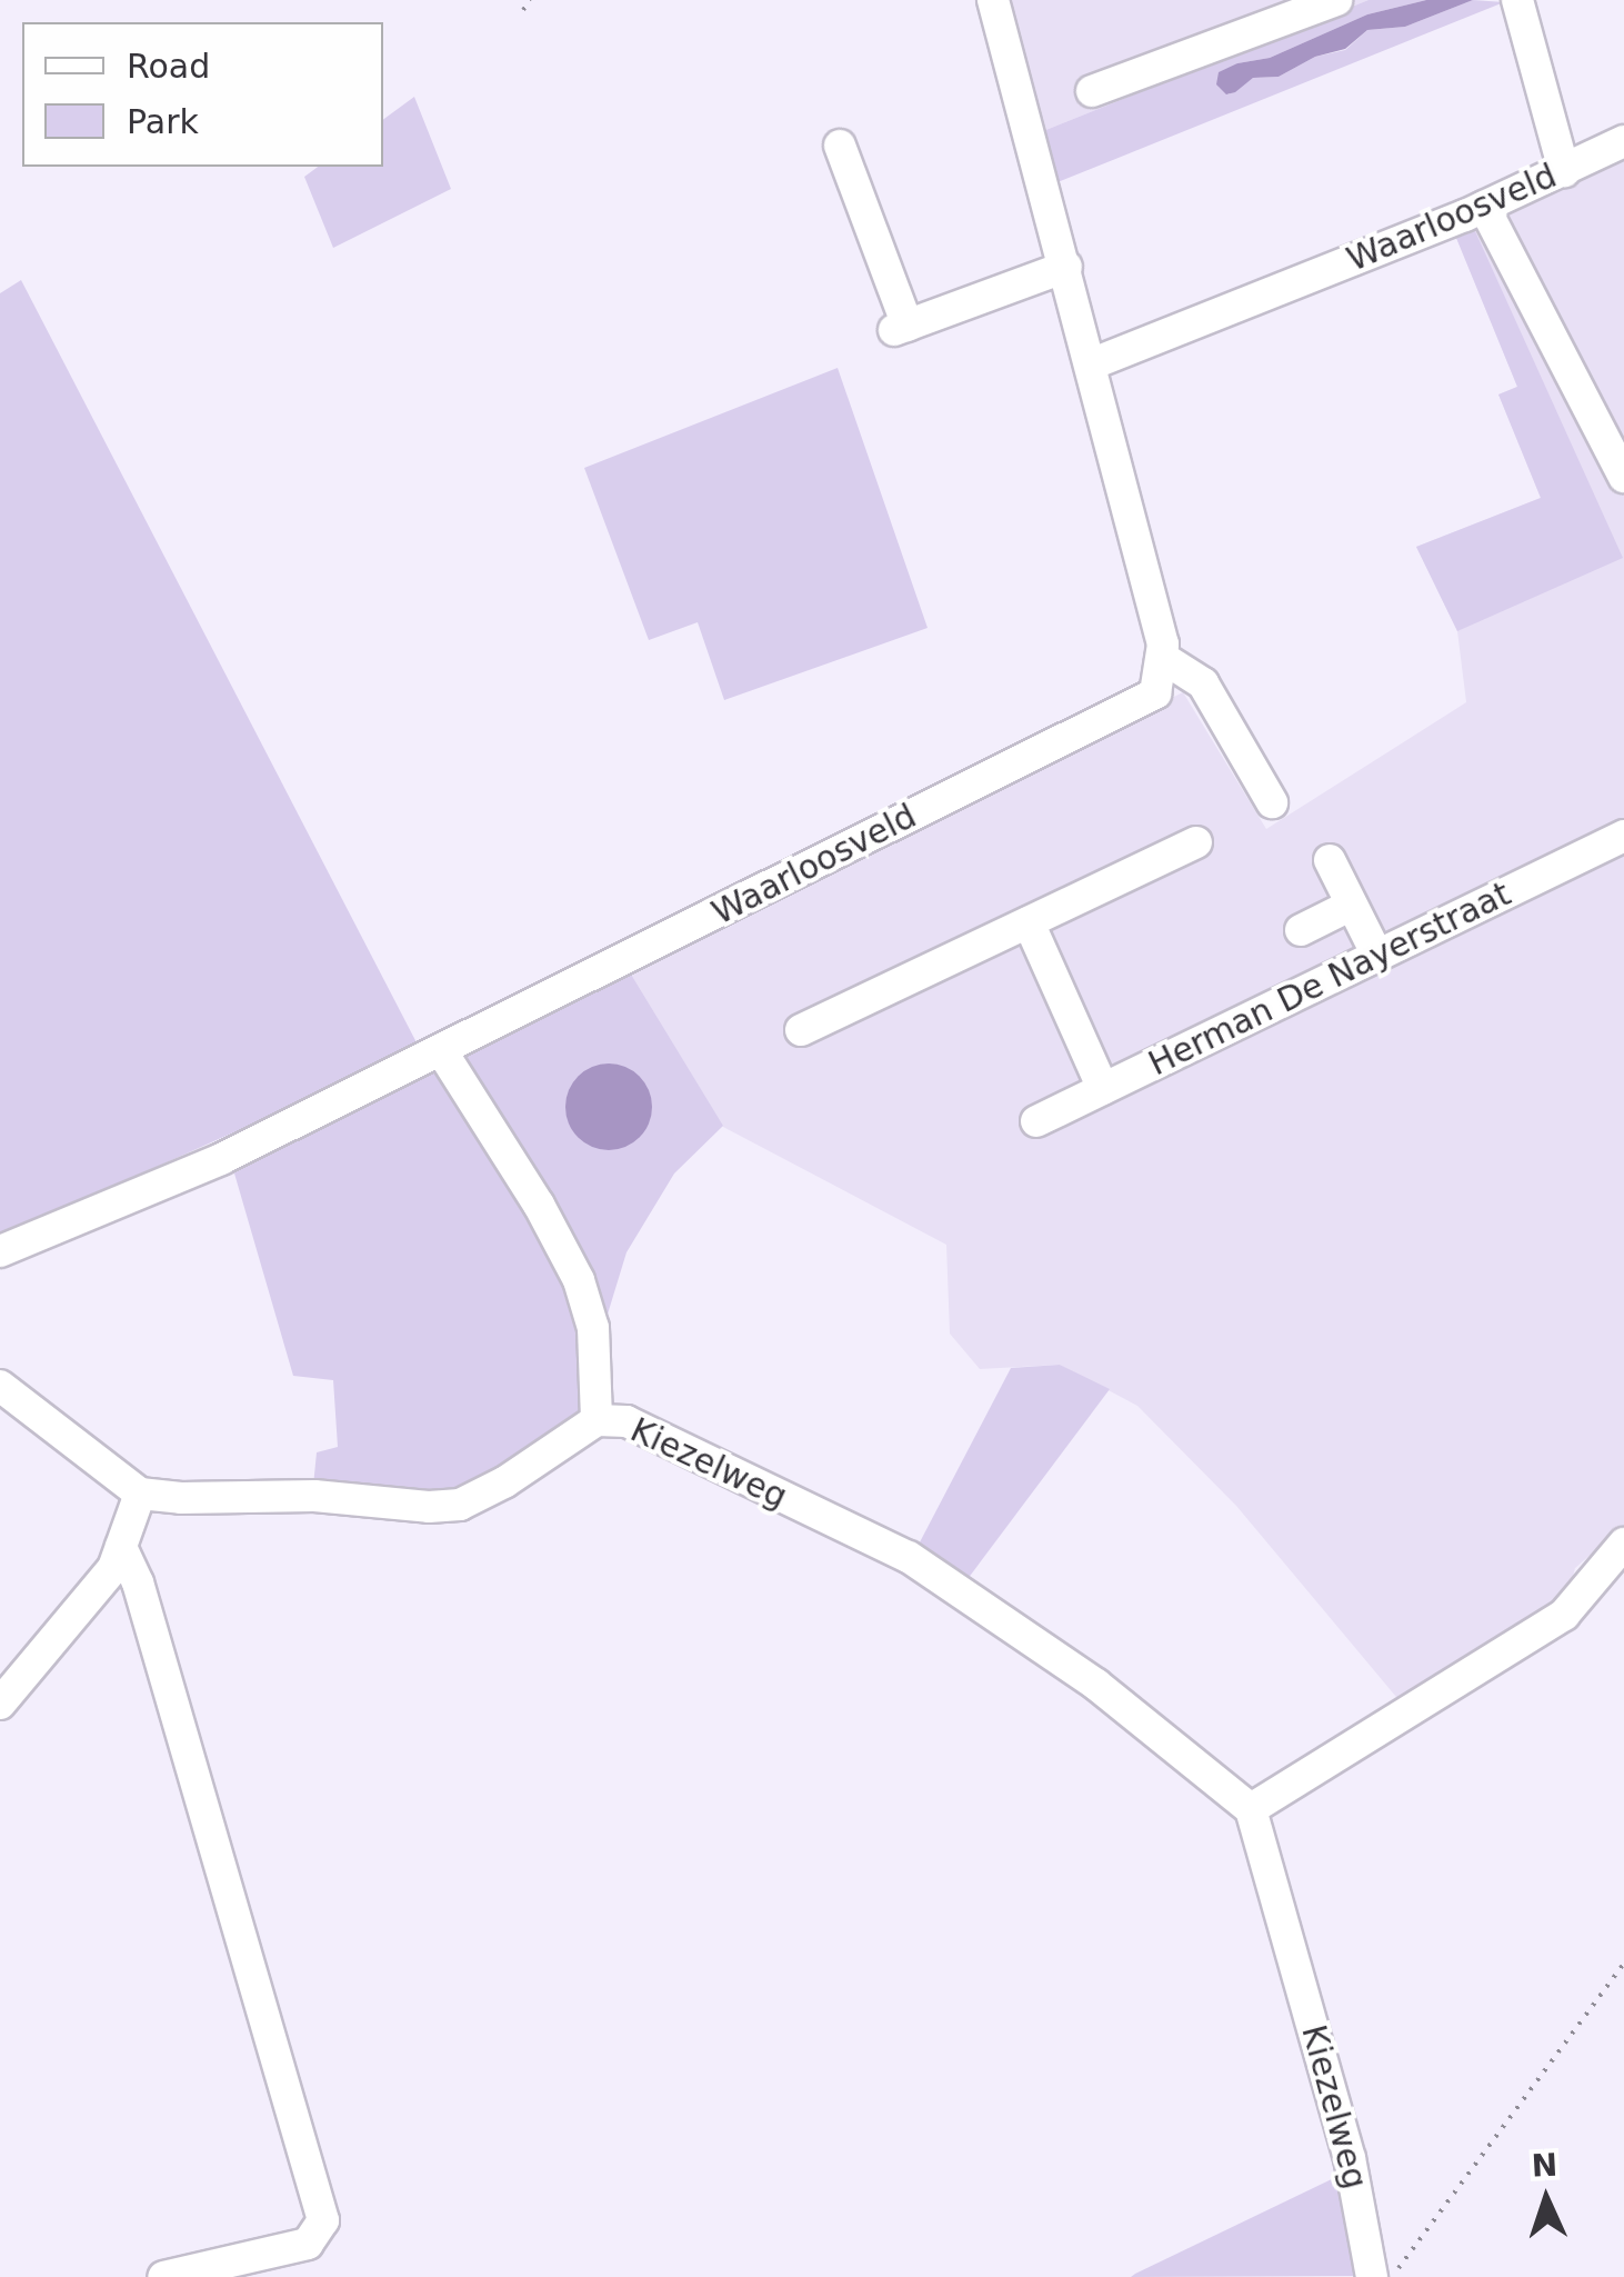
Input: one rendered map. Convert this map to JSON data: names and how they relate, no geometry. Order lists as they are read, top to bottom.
{
  "streets": {
    "street": ["Waarloosveld", "Herman De Nayerstraat", "Kiezelweg"]
  },
  "legend": ["Road", "Park"],
  "north": "top"
}
